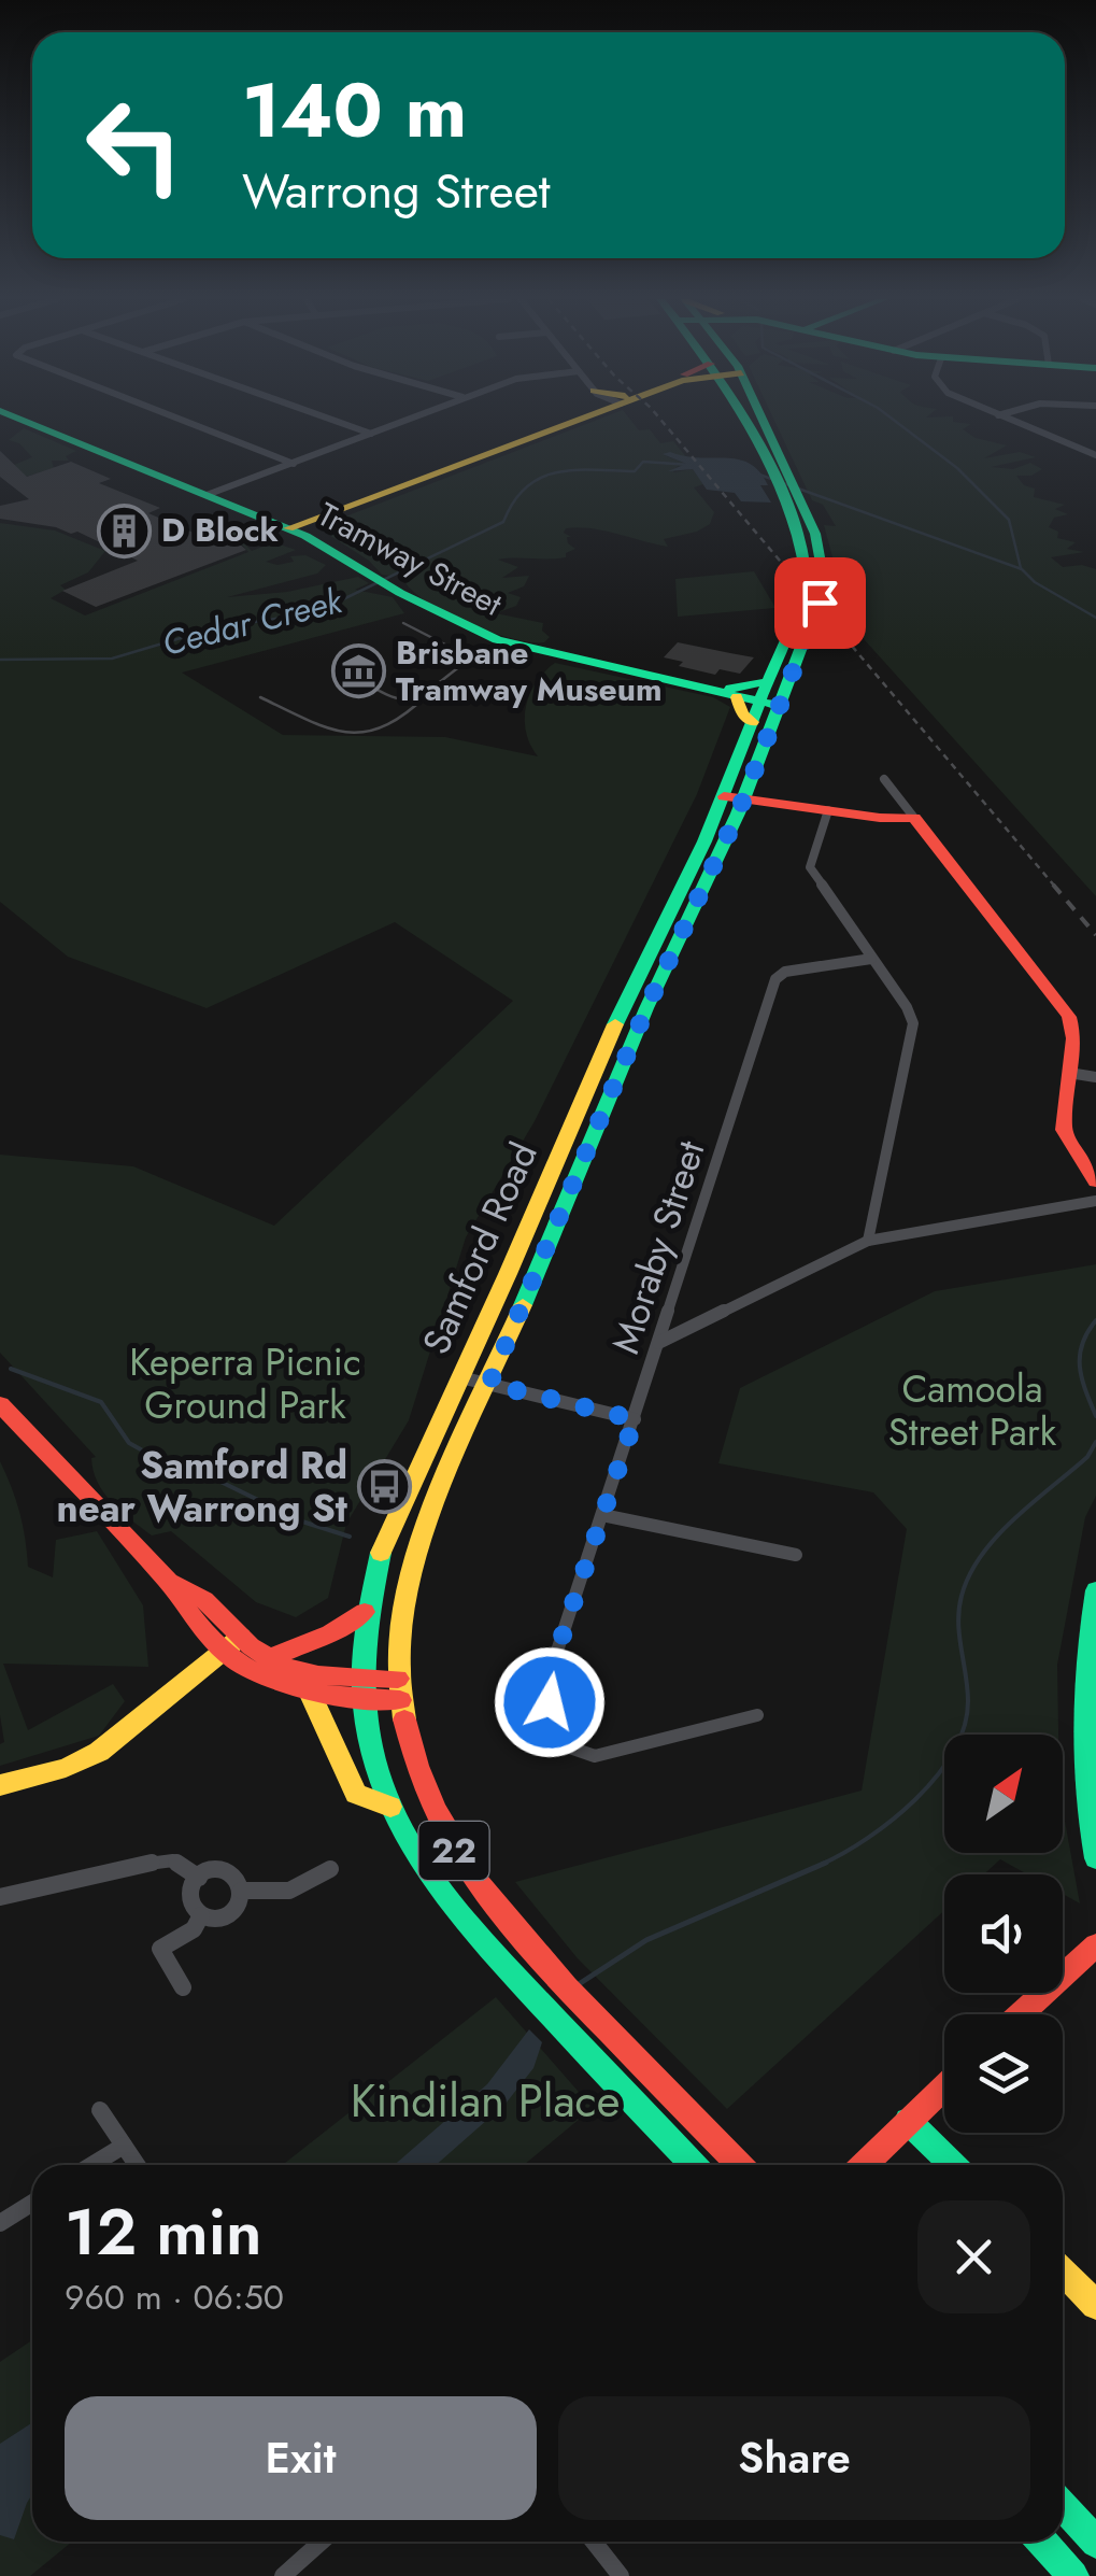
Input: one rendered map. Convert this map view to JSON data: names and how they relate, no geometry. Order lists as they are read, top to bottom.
{
  "streets": {
    "main road": ["Tramway Street", "Samford Road", "22"],
    "street": ["Moraby Street"]
  },
  "crossings": [
    ["Tramway Street", "Samford Road"]
  ],
  "water": ["Cedar Creek"],
  "parks": ["Keperra Picnic Ground Park", "Camoola Street Park", "Kindilan Place"],
  "places": {
    "building": ["D Block"],
    "museum": ["Brisbane Tramway Museum"],
    "bus stop": ["Samford Rd near Warrong St"]
  },
  "north": "top right",
  "page": {
    "turn": ["140 m", "Warrong Street"],
    "heading": ["12 min", "960 m · 06:50"],
    "buttons": ["Exit", "Share"]
  }
}
